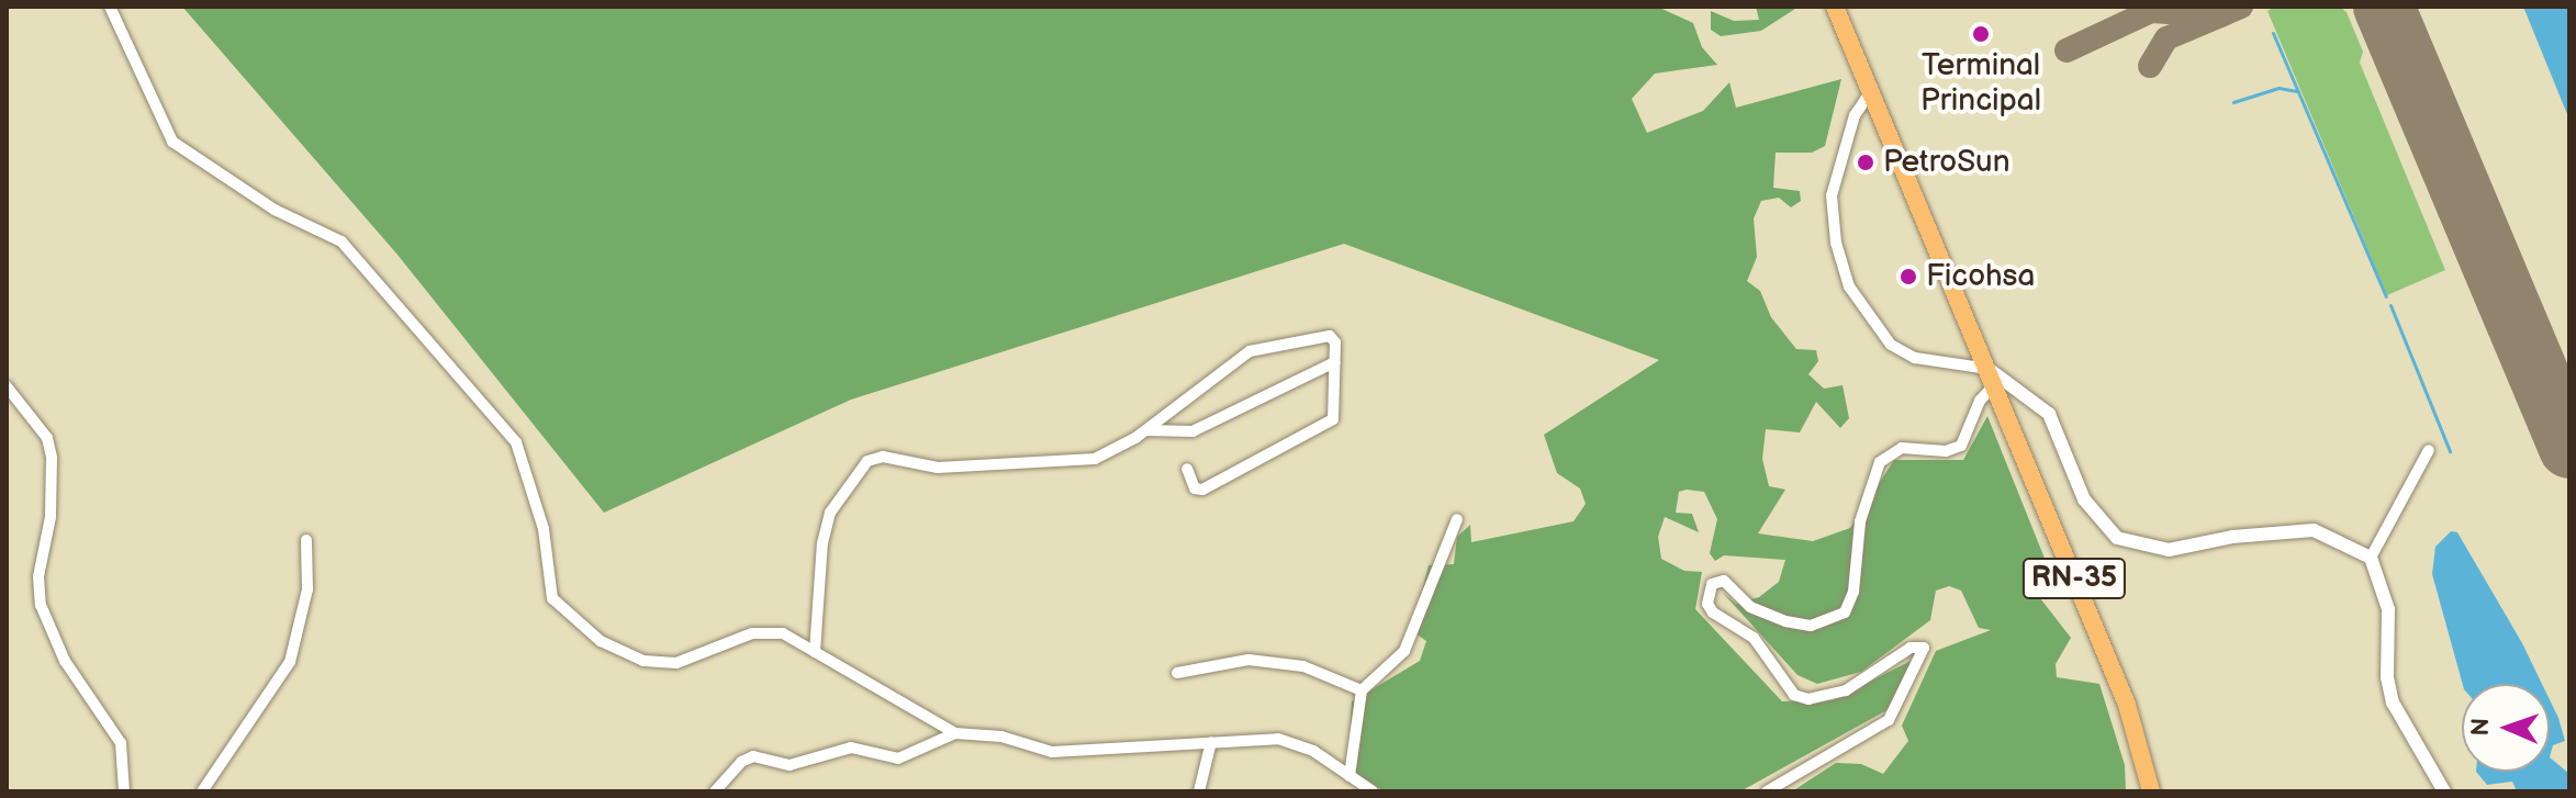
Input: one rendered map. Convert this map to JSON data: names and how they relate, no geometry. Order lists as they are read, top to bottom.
{
  "streets": {
    "main road": ["RN-35"]
  },
  "places": ["Terminal Principal", "PetroSun", "Ficohsa"],
  "north": "left"
}
